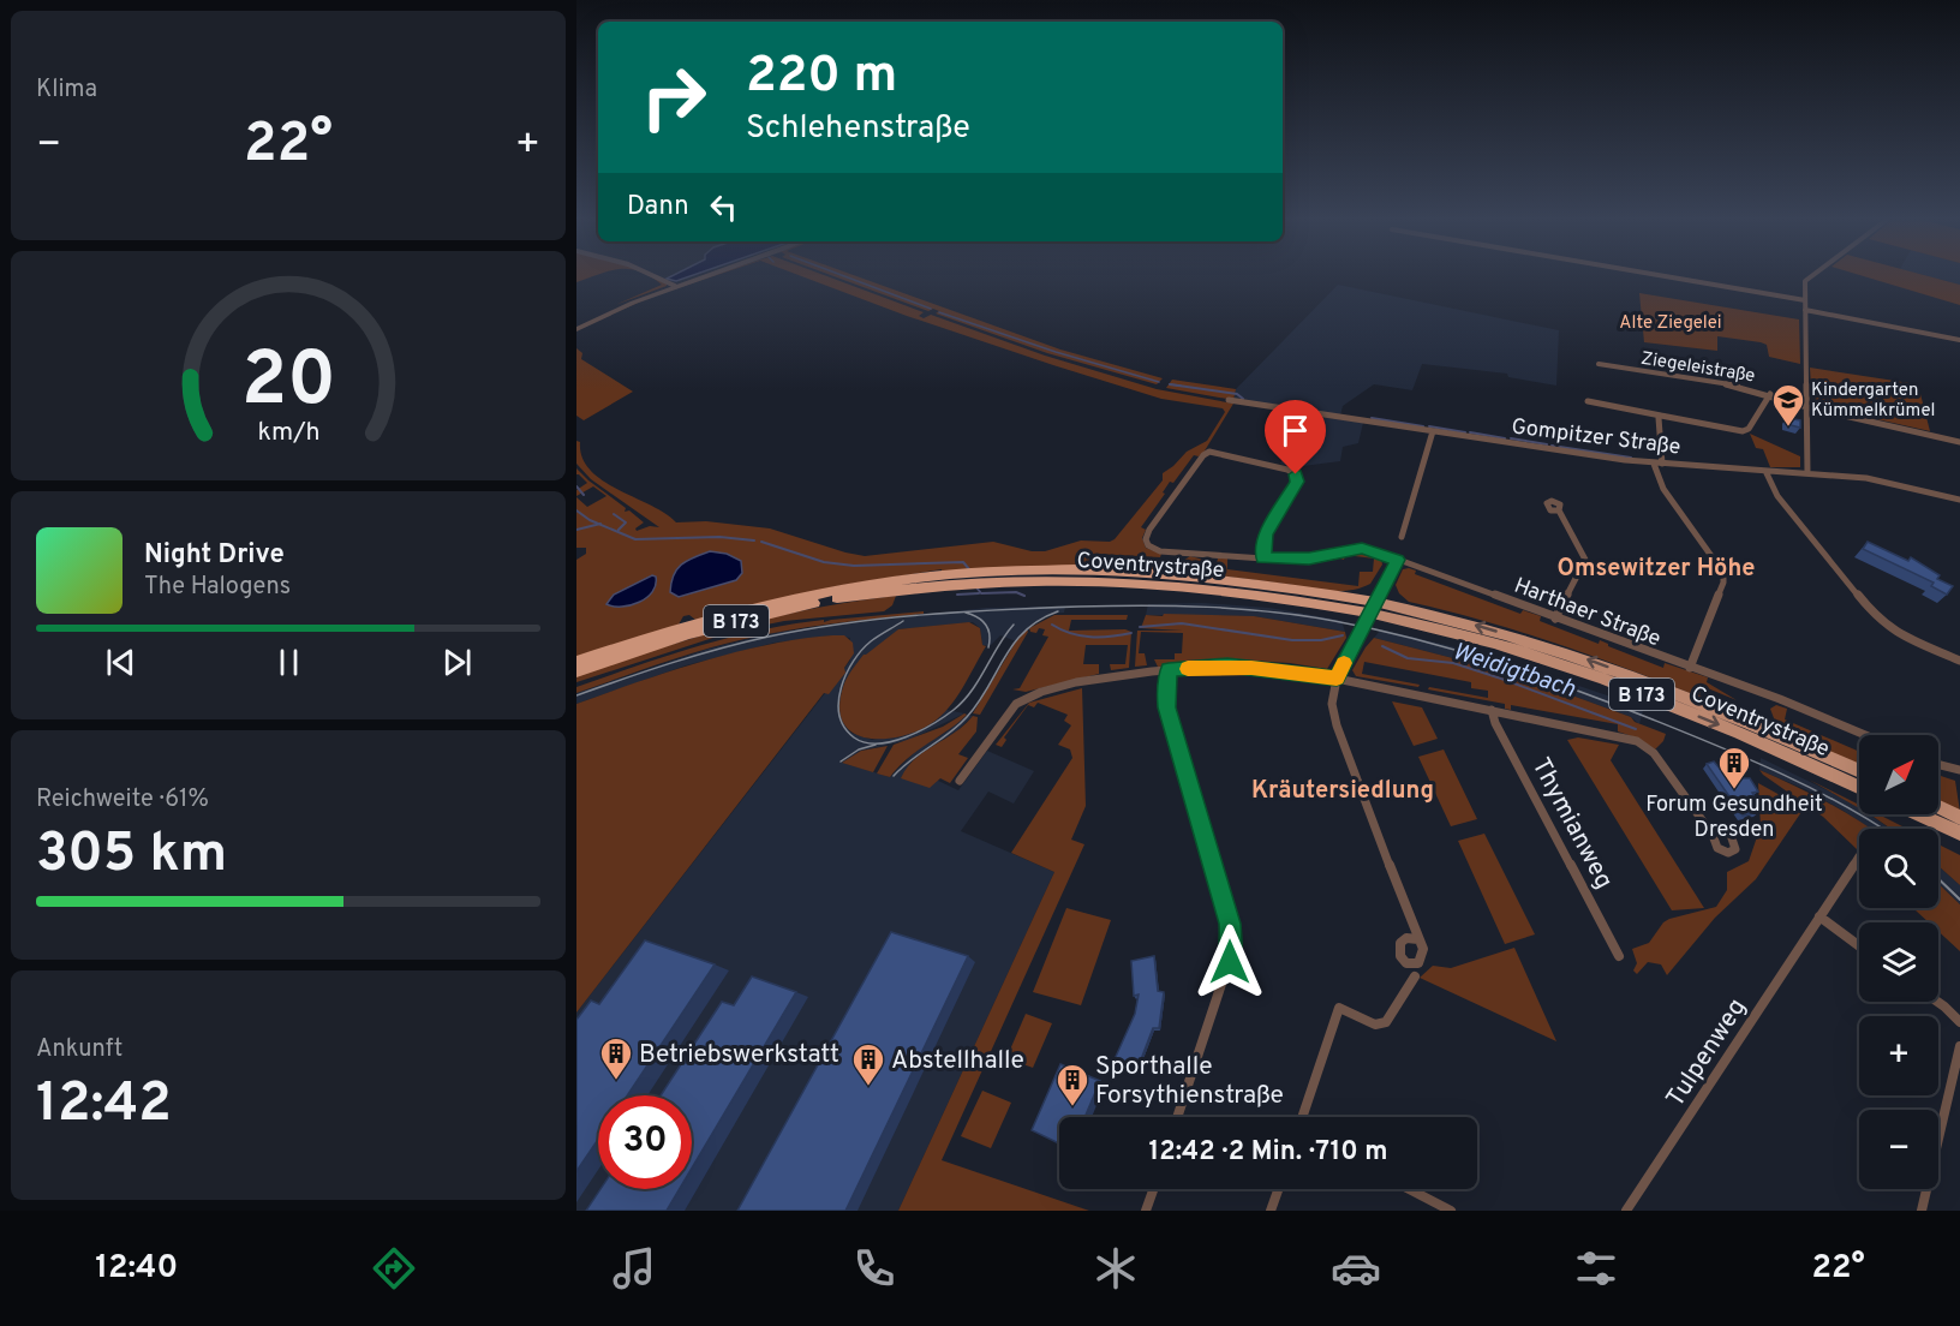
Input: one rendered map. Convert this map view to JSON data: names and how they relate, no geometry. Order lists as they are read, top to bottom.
{
  "streets": {
    "highway": ["Coventrystraße", "B 173"],
    "street": [
      "Ziegeleistraße",
      "Gompitzer Straße",
      "Harthaer Straße",
      "Thymianweg",
      "Tulpenweg"
    ]
  },
  "districts": ["Omsewitzer Höhe", "Kräutersiedlung"],
  "water": ["Weidigtbach"],
  "parks": ["Alte Ziegelei"],
  "places": {
    "school or university": ["Kindergarten Kümmelkrümel"],
    "building": [
      "Forum Gesundheit Dresden",
      "Betriebswerkstatt",
      "Abstellhalle",
      "Sporthalle Forsythienstraße"
    ]
  },
  "north": "top right",
  "page": {
    "tile": [
      "Klima",
      ["Reichweite · 61%", "305 km"],
      ["Ankunft", "12:42"]
    ],
    "turn": ["220 m", "Schlehenstraße"],
    "heat": ["−", "22°", "+"],
    "then": "Dann",
    "song": ["Night Drive", "The Halogens"],
    "map_buttons": ["+", "−"],
    "limit": "30",
    "trip": "12:42 · 2 Min. · 710 m",
    "tabs": ["12:40", "22°"],
    "gauge": ["20", "km/h"]
  }
}
